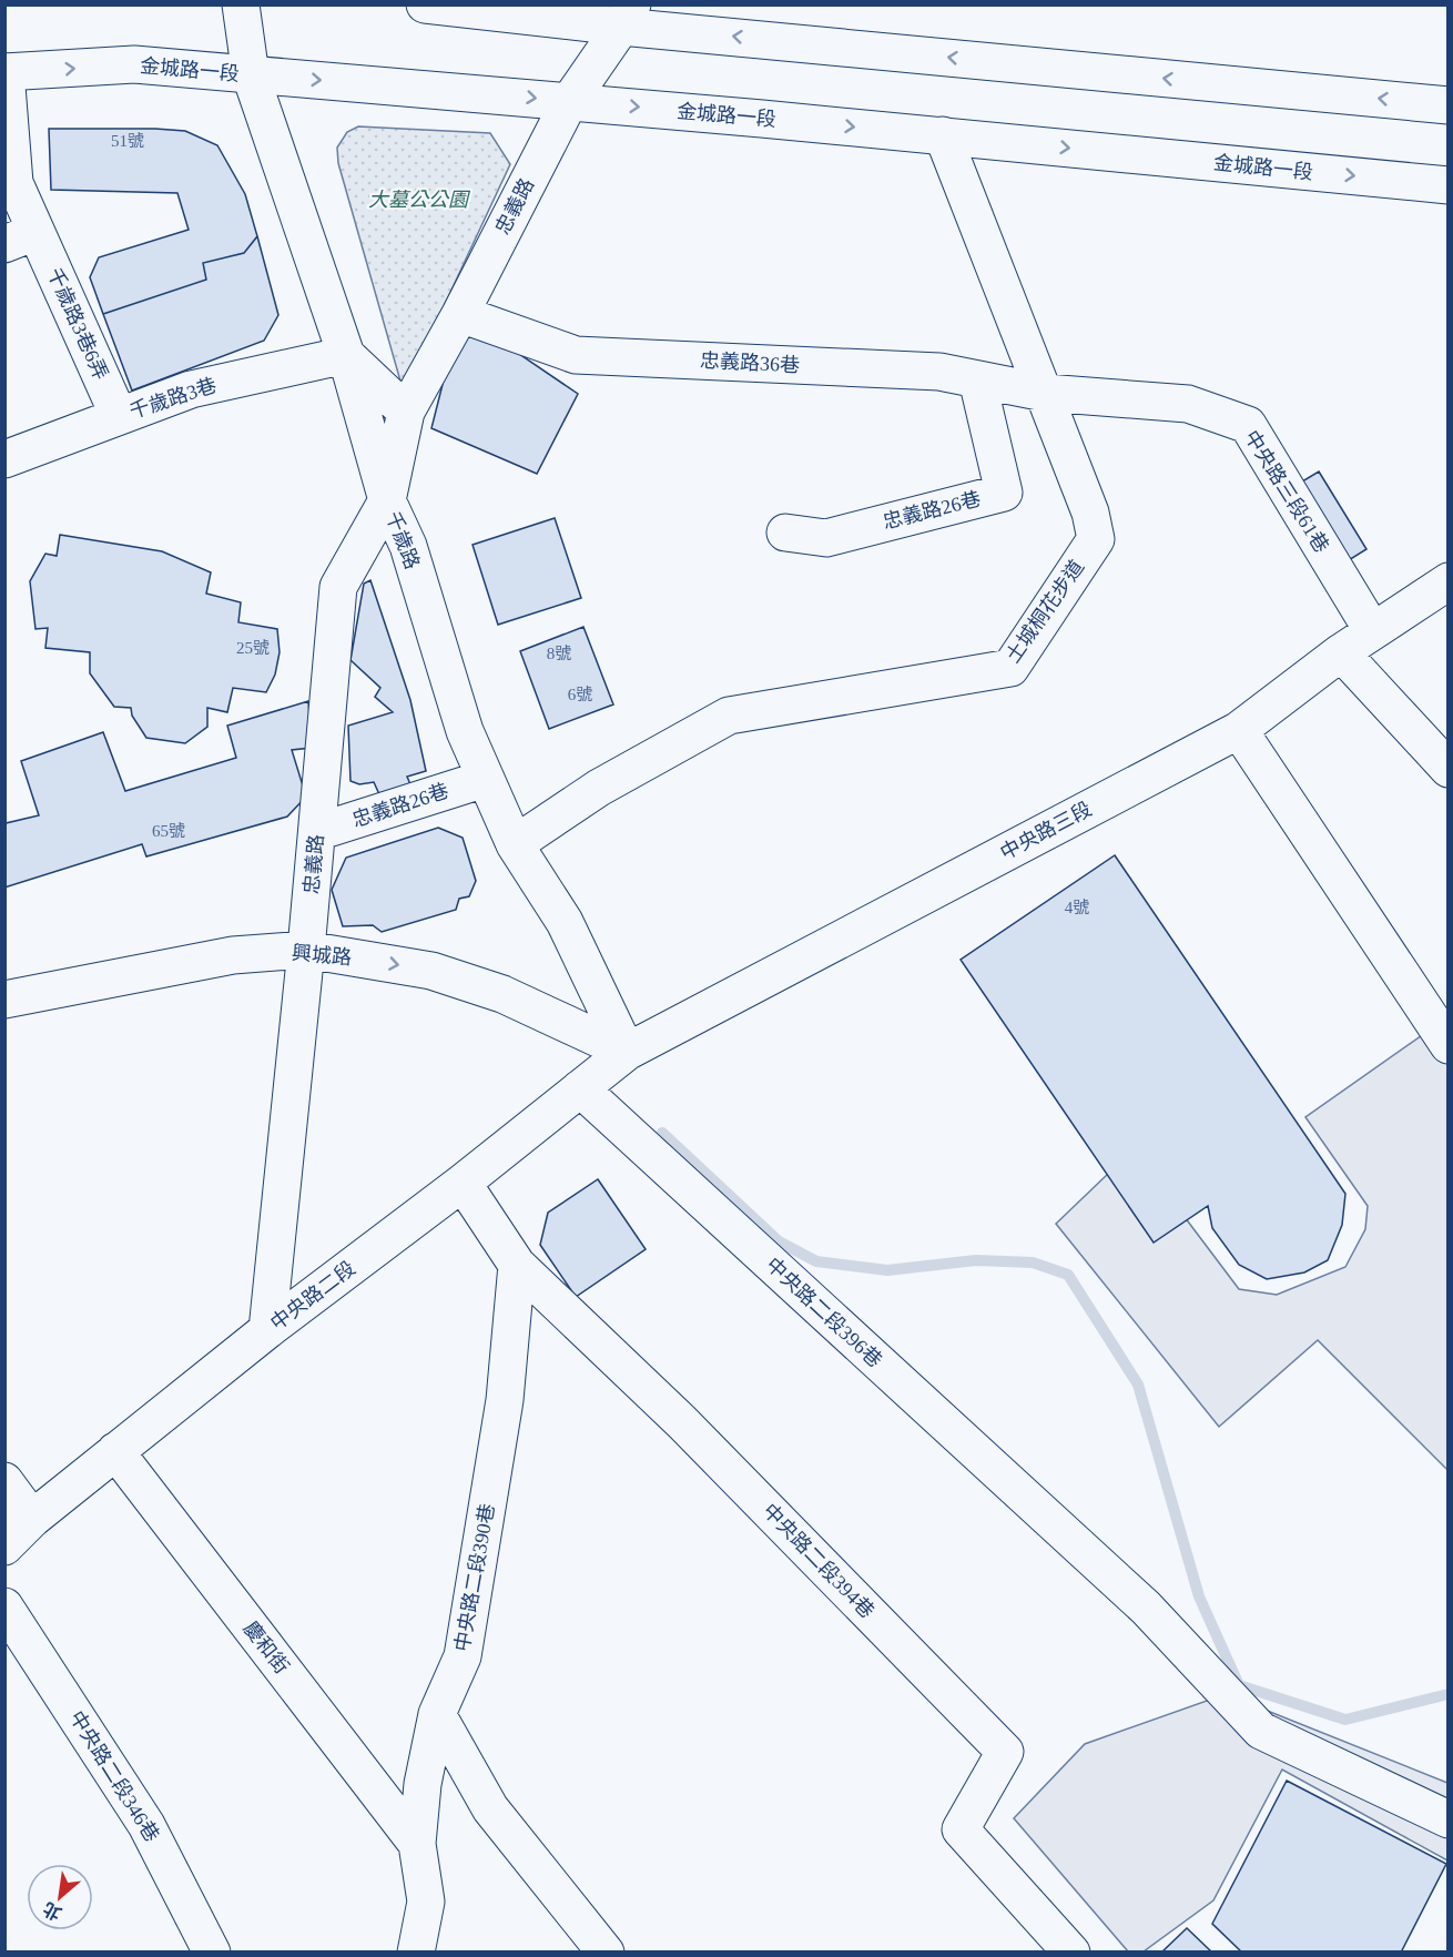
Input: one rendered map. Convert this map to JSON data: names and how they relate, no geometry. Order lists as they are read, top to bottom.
{
  "streets": {
    "street": [
      "金城路一段",
      "忠義路",
      "千歲路3巷6弄",
      "忠義路36巷",
      "千歲路3巷",
      "中央路三段61巷",
      "忠義路26巷",
      "千歲路",
      "土城桐花步道",
      "中央路三段",
      "興城路",
      "中央路二段",
      "中央路二段396巷",
      "中央路二段394巷",
      "中央路二段390巷",
      "慶和街",
      "中央路二段346巷"
    ]
  },
  "crossings": [
    ["金城路一段", "忠義路"],
    ["金城路一段", "千歲路3巷6弄"],
    ["金城路一段", "千歲路"],
    ["金城路一段", "土城桐花步道"],
    ["忠義路", "忠義路36巷"],
    ["忠義路", "忠義路26巷"],
    ["忠義路", "千歲路"],
    ["忠義路", "興城路"],
    ["忠義路", "中央路二段"],
    ["千歲路3巷6弄", "千歲路3巷"],
    ["忠義路36巷", "中央路三段61巷"],
    ["忠義路36巷", "忠義路26巷"],
    ["忠義路36巷", "土城桐花步道"],
    ["千歲路3巷", "千歲路"],
    ["中央路三段61巷", "土城桐花步道"],
    ["中央路三段61巷", "中央路三段"],
    ["忠義路26巷", "千歲路"],
    ["千歲路", "土城桐花步道"],
    ["千歲路", "中央路三段"],
    ["千歲路", "興城路"],
    ["千歲路", "中央路二段"],
    ["中央路三段", "興城路"],
    ["中央路三段", "中央路二段"],
    ["興城路", "中央路二段"],
    ["中央路二段", "中央路二段396巷"],
    ["中央路二段", "中央路二段394巷"],
    ["中央路二段", "慶和街"],
    ["中央路二段394巷", "中央路二段390巷"],
    ["中央路二段390巷", "慶和街"]
  ],
  "one_way": ["興城路"],
  "parks": ["大墓公公園"],
  "house_numbers": [
    "51號",
    "25號",
    "8號",
    "6號",
    "65號",
    "4號"
  ],
  "north": "bottom left"
}
